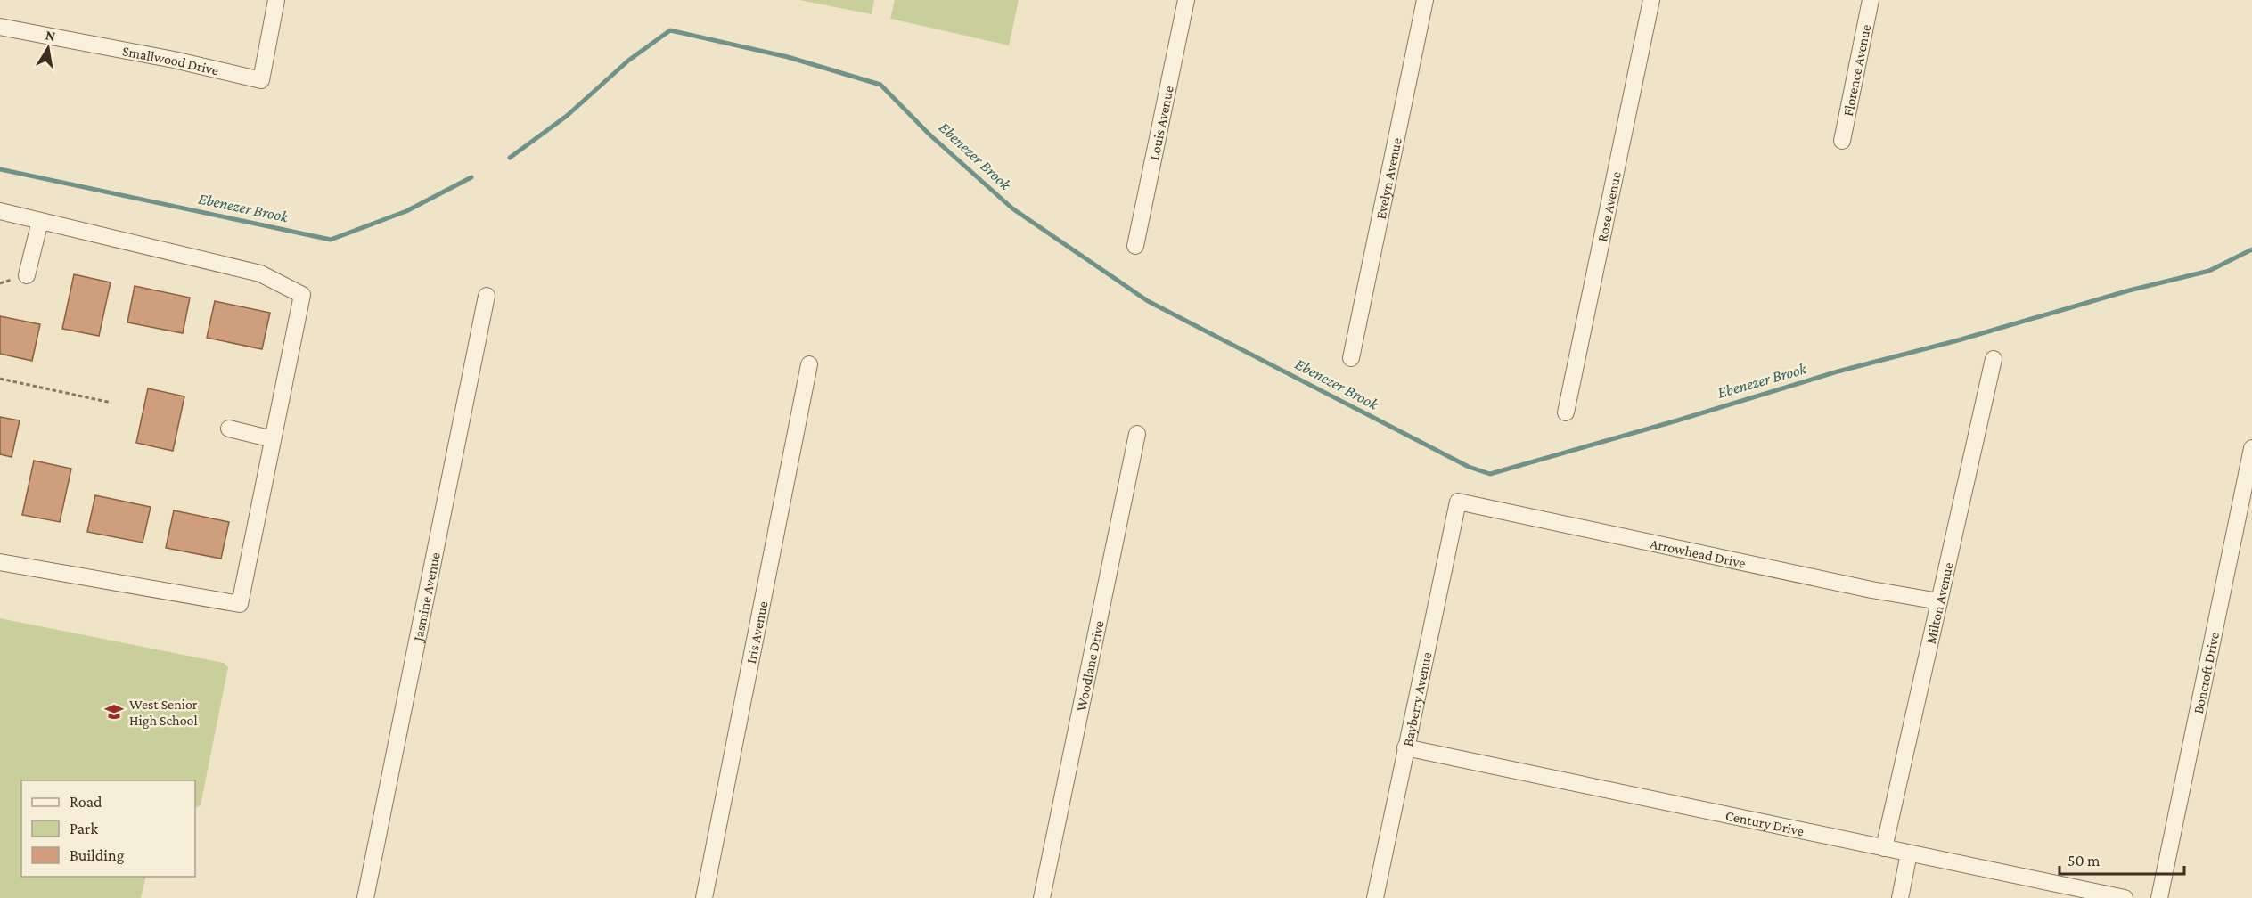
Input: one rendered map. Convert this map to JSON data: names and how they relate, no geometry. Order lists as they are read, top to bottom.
{
  "streets": {
    "street": [
      "Smallwood Drive",
      "Florence Avenue",
      "Louis Avenue",
      "Evelyn Avenue",
      "Rose Avenue",
      "Arrowhead Drive",
      "Jasmine Avenue",
      "Milton Avenue",
      "Iris Avenue",
      "Woodlane Drive",
      "Boncroft Drive",
      "Bayberry Avenue",
      "Century Drive"
    ]
  },
  "crossings": [
    ["Arrowhead Drive", "Milton Avenue"],
    ["Arrowhead Drive", "Bayberry Avenue"],
    ["Milton Avenue", "Century Drive"],
    ["Bayberry Avenue", "Century Drive"]
  ],
  "water": ["Ebenezer Brook"],
  "places": {
    "school or university": ["West Senior High School"]
  },
  "legend": ["Road", "Park", "Building"],
  "scale_bar": "50 m",
  "north": "top"
}
